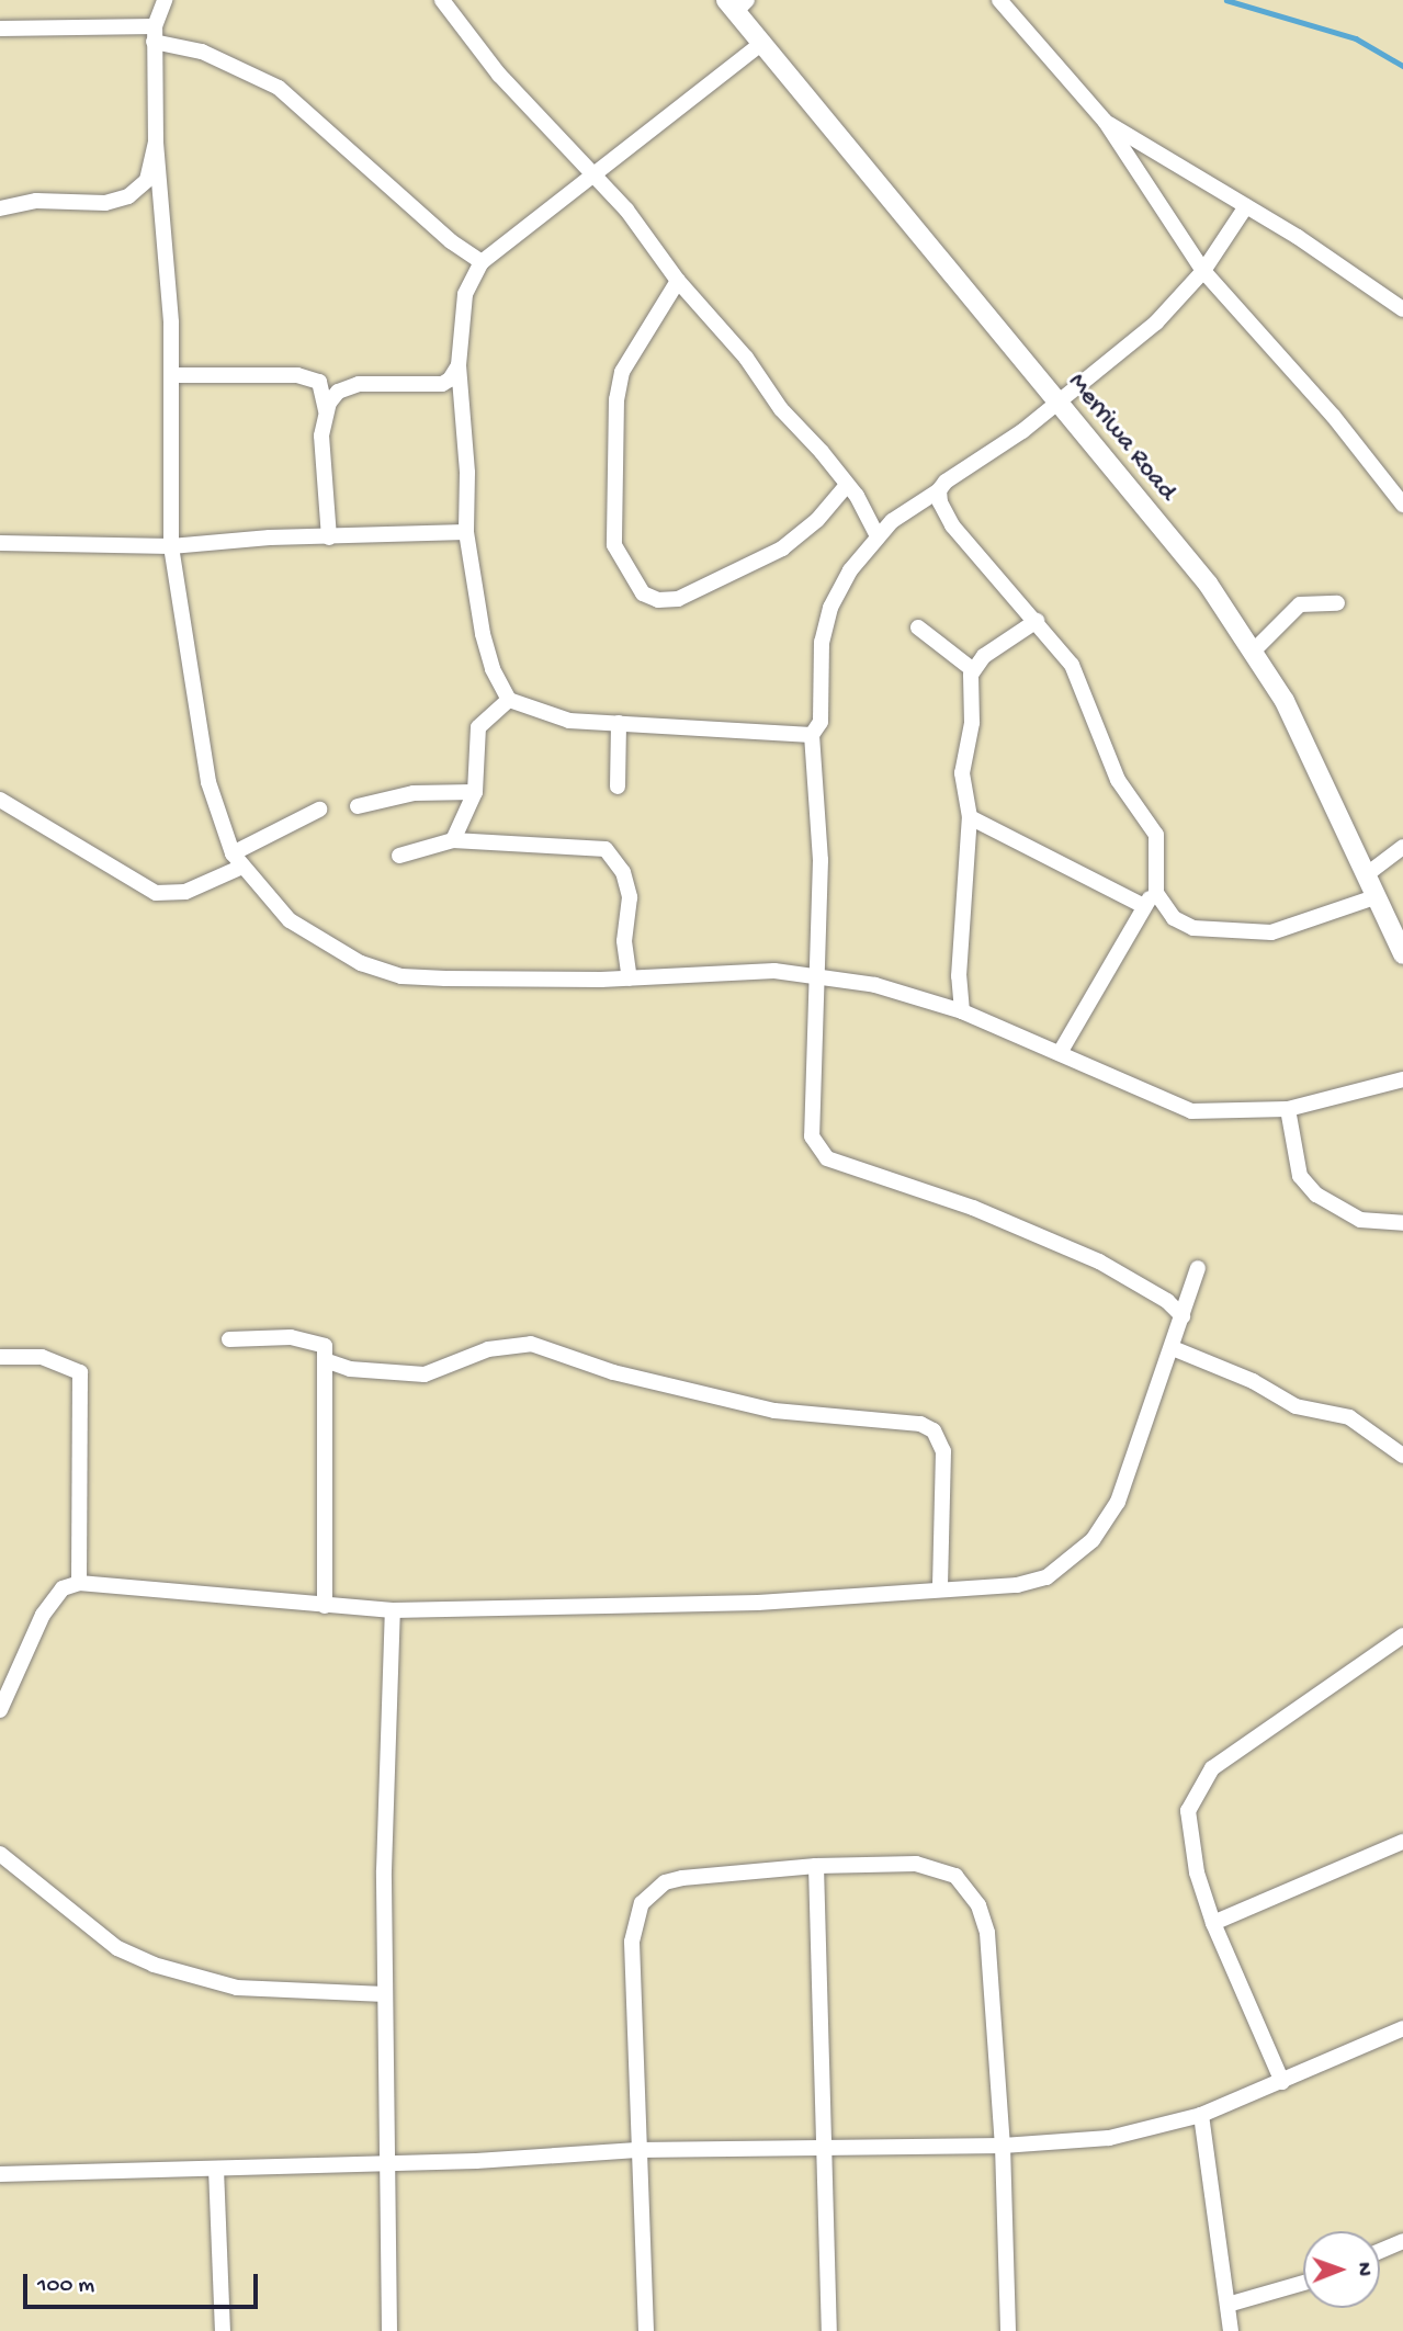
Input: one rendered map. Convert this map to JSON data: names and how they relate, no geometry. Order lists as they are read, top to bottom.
{
  "streets": {
    "street": ["Merriwa Road"]
  },
  "scale_bar": "100 m",
  "north": "right"
}
